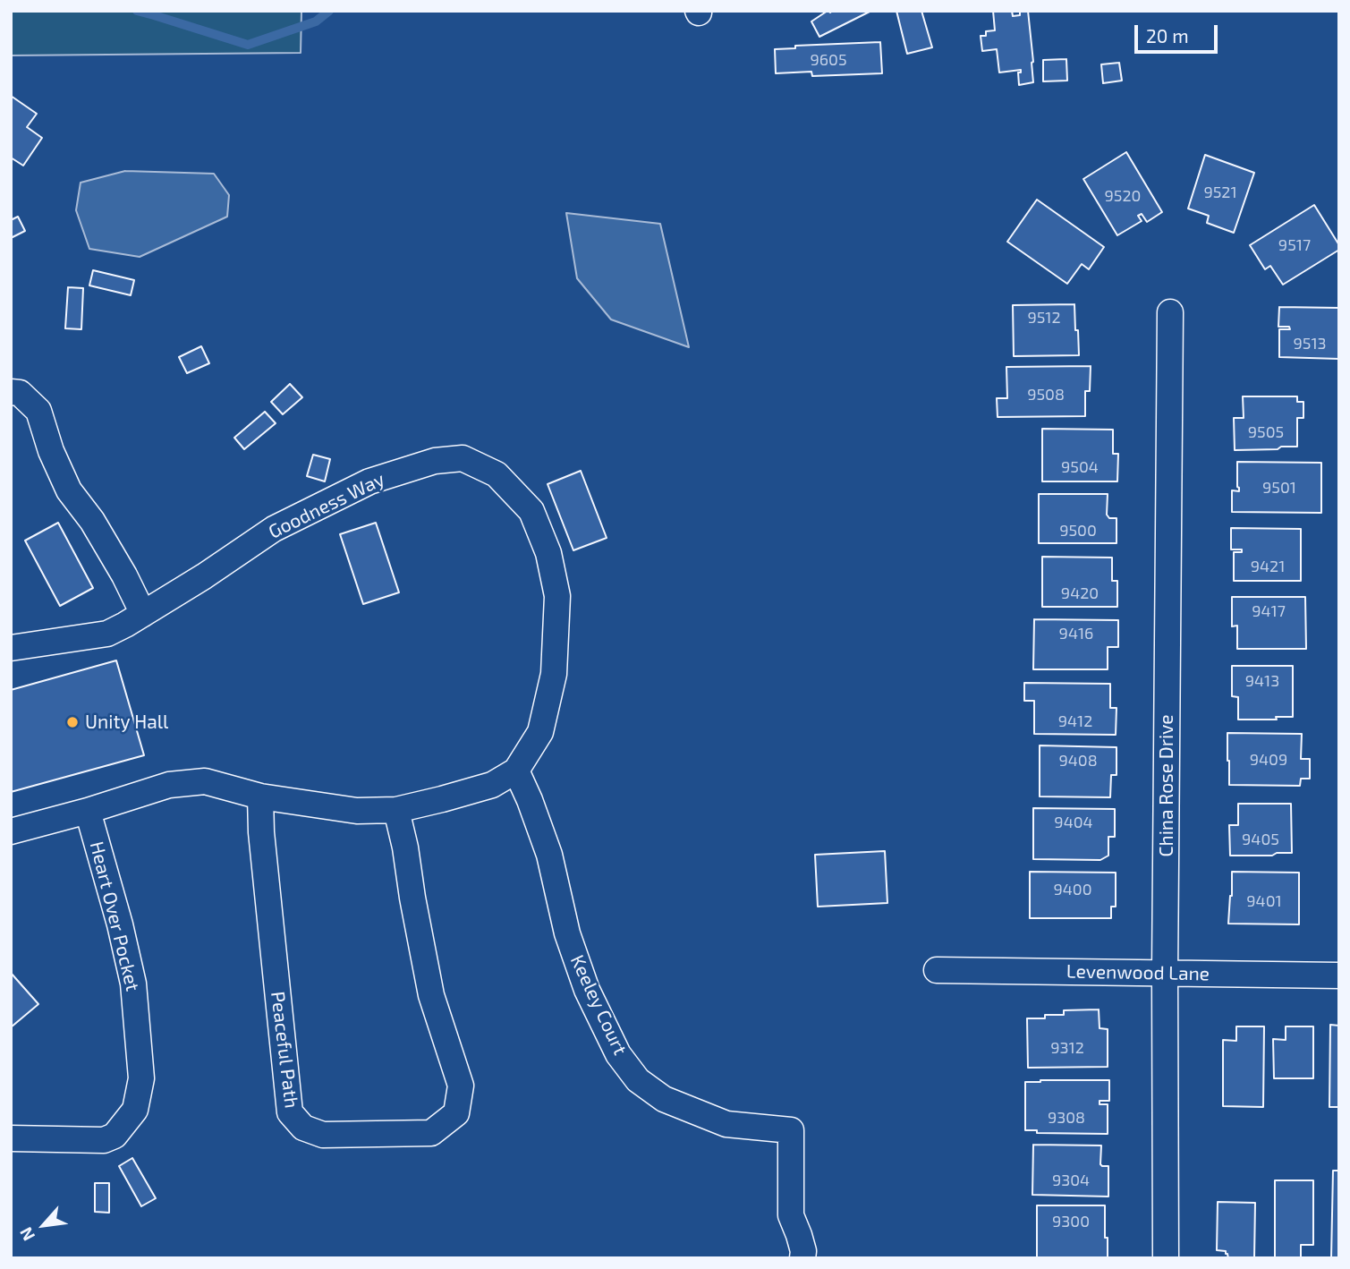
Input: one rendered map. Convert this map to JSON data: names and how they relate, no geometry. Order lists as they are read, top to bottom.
{
  "streets": {
    "street": [
      "Goodness Way",
      "China Rose Drive",
      "Heart Over Pocket",
      "Levenwood Lane",
      "Keeley Court",
      "Peaceful Path"
    ]
  },
  "crossings": [
    ["Goodness Way", "Heart Over Pocket"],
    ["Goodness Way", "Keeley Court"],
    ["Goodness Way", "Peaceful Path"],
    ["China Rose Drive", "Levenwood Lane"]
  ],
  "places": ["Unity Hall"],
  "house_numbers": [
    "9605",
    "9521",
    "9520",
    "9517",
    "9512",
    "9513",
    "9508",
    "9505",
    "9504",
    "9501",
    "9500",
    "9421",
    "9420",
    "9417",
    "9416",
    "9413",
    "9412",
    "9409",
    "9408",
    "9404",
    "9405",
    "9400",
    "9401",
    "9312",
    "9308",
    "9304",
    "9300"
  ],
  "scale_bar": "20 m",
  "north": "bottom left"
}
